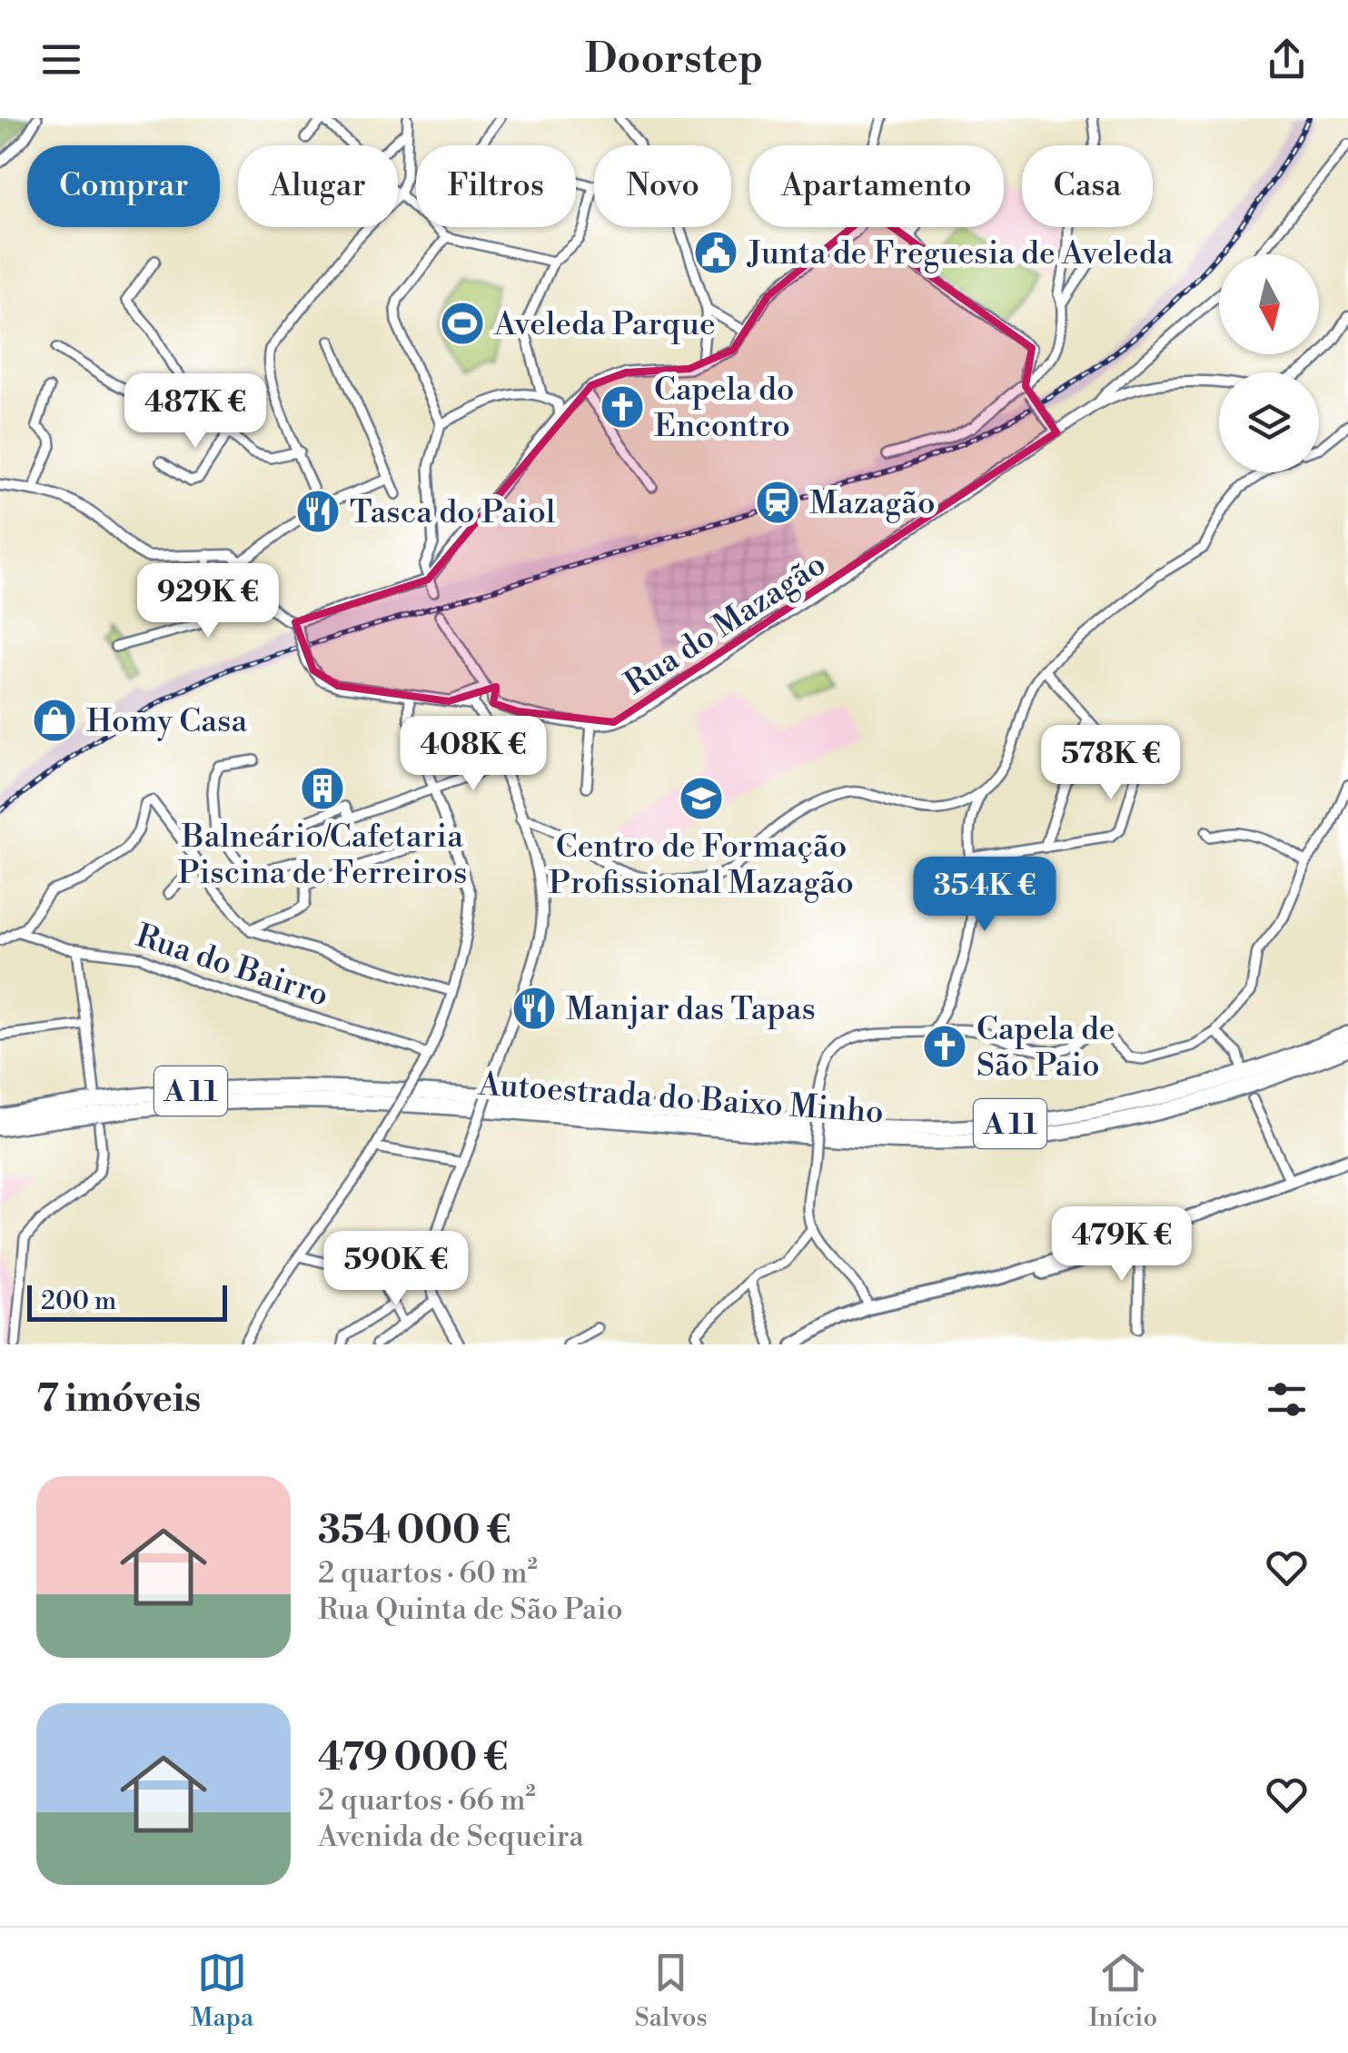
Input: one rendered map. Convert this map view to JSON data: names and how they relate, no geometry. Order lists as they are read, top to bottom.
{
  "streets": {
    "highway": ["A 11", "Autoestrada do Baixo Minho"],
    "street": ["Rua do Mazagão", "Rua do Bairro"]
  },
  "places": {
    "public building": ["Junta de Freguesia de Aveleda"],
    "sports": ["Aveleda Parque"],
    "church": ["Capela do Encontro", "Capela de São Paio"],
    "station": ["Mazagão"],
    "restaurant": ["Tasca do Paiol", "Manjar das Tapas"],
    "shop": ["Homy Casa"],
    "building": ["Balneário/Cafetaria Piscina de Ferreiros"],
    "school or university": ["Centro de Formação Profissional Mazagão"]
  },
  "scale_bar": "200 m",
  "north": "bottom",
  "page": {
    "header": "Doorstep",
    "chip": [
      "Comprar",
      "Alugar",
      "Filtros",
      "Novo",
      "Apartamento",
      "Casa"
    ],
    "price": [
      "487K €",
      "929K €",
      "408K €",
      "578K €",
      "354K €",
      "479K €",
      "590K €"
    ],
    "scale": "200 m",
    "heading": "7 imóveis",
    "list": [
      {
        "name": "354 000 €",
        "note": "2 quartos · 60 m² · Rua Quinta de São Paio"
      },
      {
        "name": "479 000 €",
        "note": "2 quartos · 66 m² · Avenida de Sequeira"
      }
    ],
    "tabs": ["Mapa", "Salvos", "Início"]
  }
}
